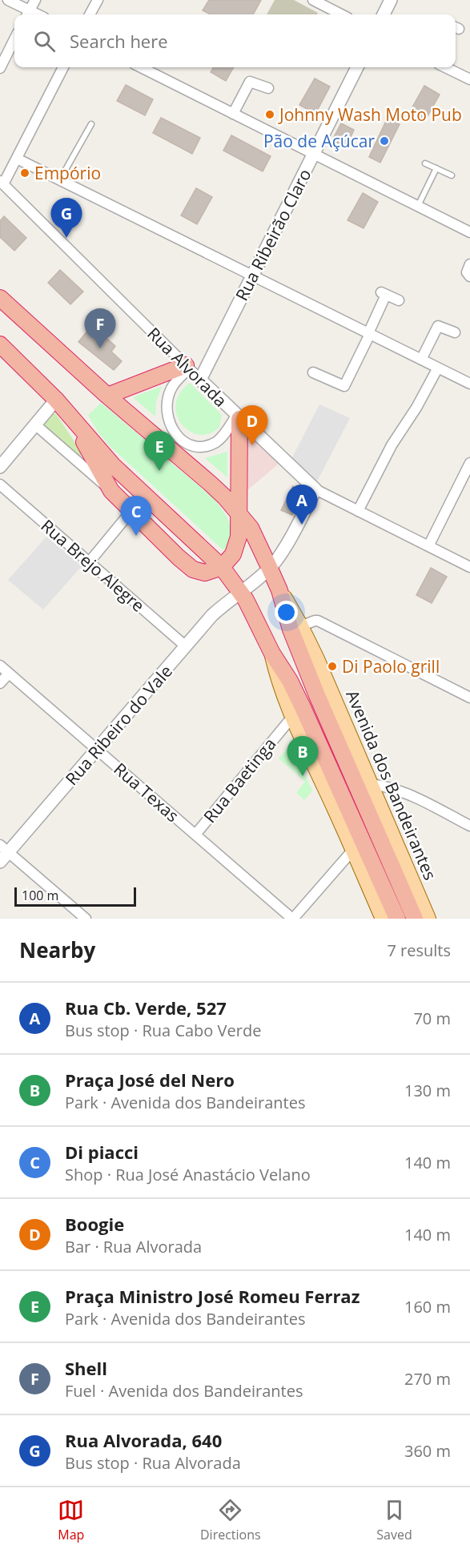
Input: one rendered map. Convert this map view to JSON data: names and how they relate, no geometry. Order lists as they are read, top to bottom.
{
  "streets": {
    "highway": ["Avenida dos Bandeirantes"],
    "street": [
      "Rua Ribeirão Claro",
      "Rua Alvorada",
      "Rua Brejo Alegre",
      "Rua Ribeiro do Vale",
      "Rua Baetinga",
      "Rua Texas"
    ]
  },
  "crossings": [
    ["Rua Ribeirão Claro", "Rua Alvorada"],
    ["Rua Alvorada", "Rua Ribeiro do Vale"],
    ["Rua Brejo Alegre", "Rua Ribeiro do Vale"],
    ["Rua Ribeiro do Vale", "Avenida dos Bandeirantes"],
    ["Rua Ribeiro do Vale", "Rua Texas"],
    ["Rua Baetinga", "Rua Texas"]
  ],
  "places": [
    "Johnny Wash Moto Pub",
    "Pão de Açúcar",
    "Empório",
    "Di Paolo grill"
  ],
  "scale_bar": "100 m",
  "page": {
    "search": "Search here",
    "pins": [
      "G",
      "F",
      "D",
      "E",
      "A",
      "C",
      "B"
    ],
    "scale": "100 m",
    "heading": ["Nearby", "7 results"],
    "list": [
      {
        "mark": "A",
        "name": "Rua Cb. Verde, 527",
        "note": "Bus stop · Rua Cabo Verde",
        "value": "70 m"
      },
      {
        "mark": "B",
        "name": "Praça José del Nero",
        "note": "Park · Avenida dos Bandeirantes",
        "value": "130 m"
      },
      {
        "mark": "C",
        "name": "Di piacci",
        "note": "Shop · Rua José Anastácio Velano",
        "value": "140 m"
      },
      {
        "mark": "D",
        "name": "Boogie",
        "note": "Bar · Rua Alvorada",
        "value": "140 m"
      },
      {
        "mark": "E",
        "name": "Praça Ministro José Romeu Ferraz",
        "note": "Park · Avenida dos Bandeirantes",
        "value": "160 m"
      },
      {
        "mark": "F",
        "name": "Shell",
        "note": "Fuel · Avenida dos Bandeirantes",
        "value": "270 m"
      },
      {
        "mark": "G",
        "name": "Rua Alvorada, 640",
        "note": "Bus stop · Rua Alvorada",
        "value": "360 m"
      }
    ],
    "nav": ["Map", "Directions", "Saved"]
  }
}
